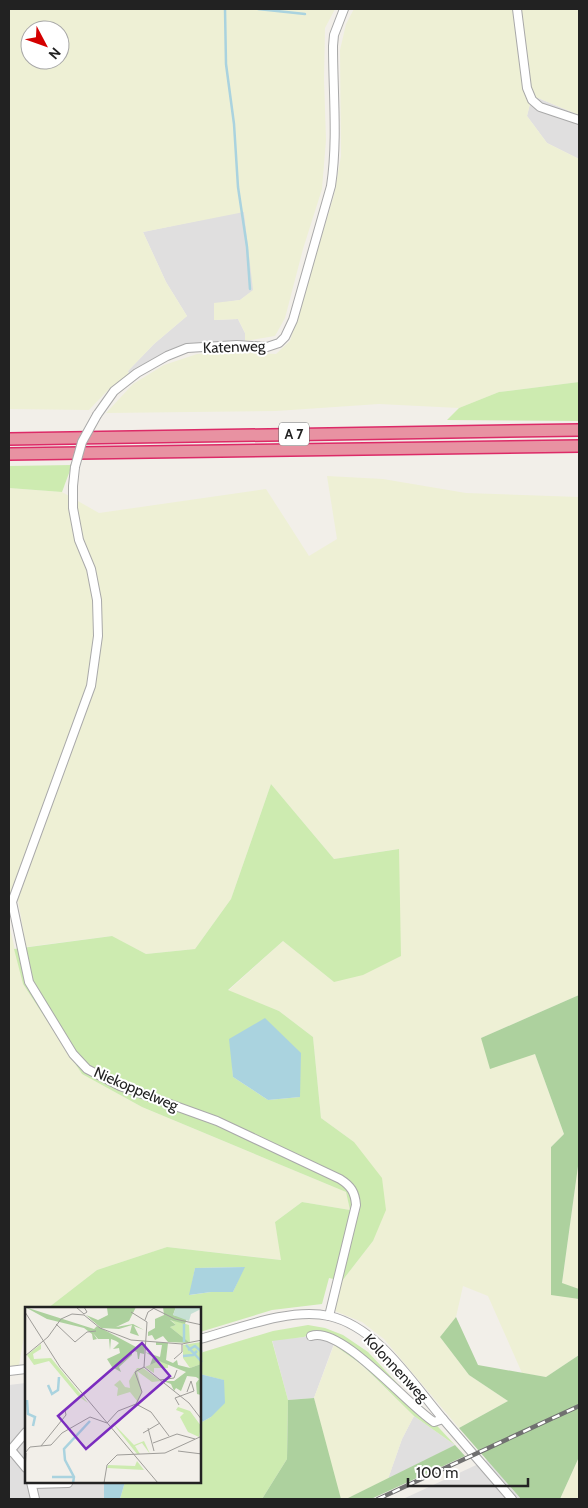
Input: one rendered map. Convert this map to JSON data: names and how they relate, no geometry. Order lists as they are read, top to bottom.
{
  "streets": {
    "highway": ["A 7"],
    "street": ["Katenweg", "Niekoppelweg", "Kolonnenweg"]
  },
  "crossings": [
    ["Katenweg", "Niekoppelweg"],
    ["Niekoppelweg", "Kolonnenweg"]
  ],
  "scale_bar": "100 m",
  "north": "bottom right"
}
